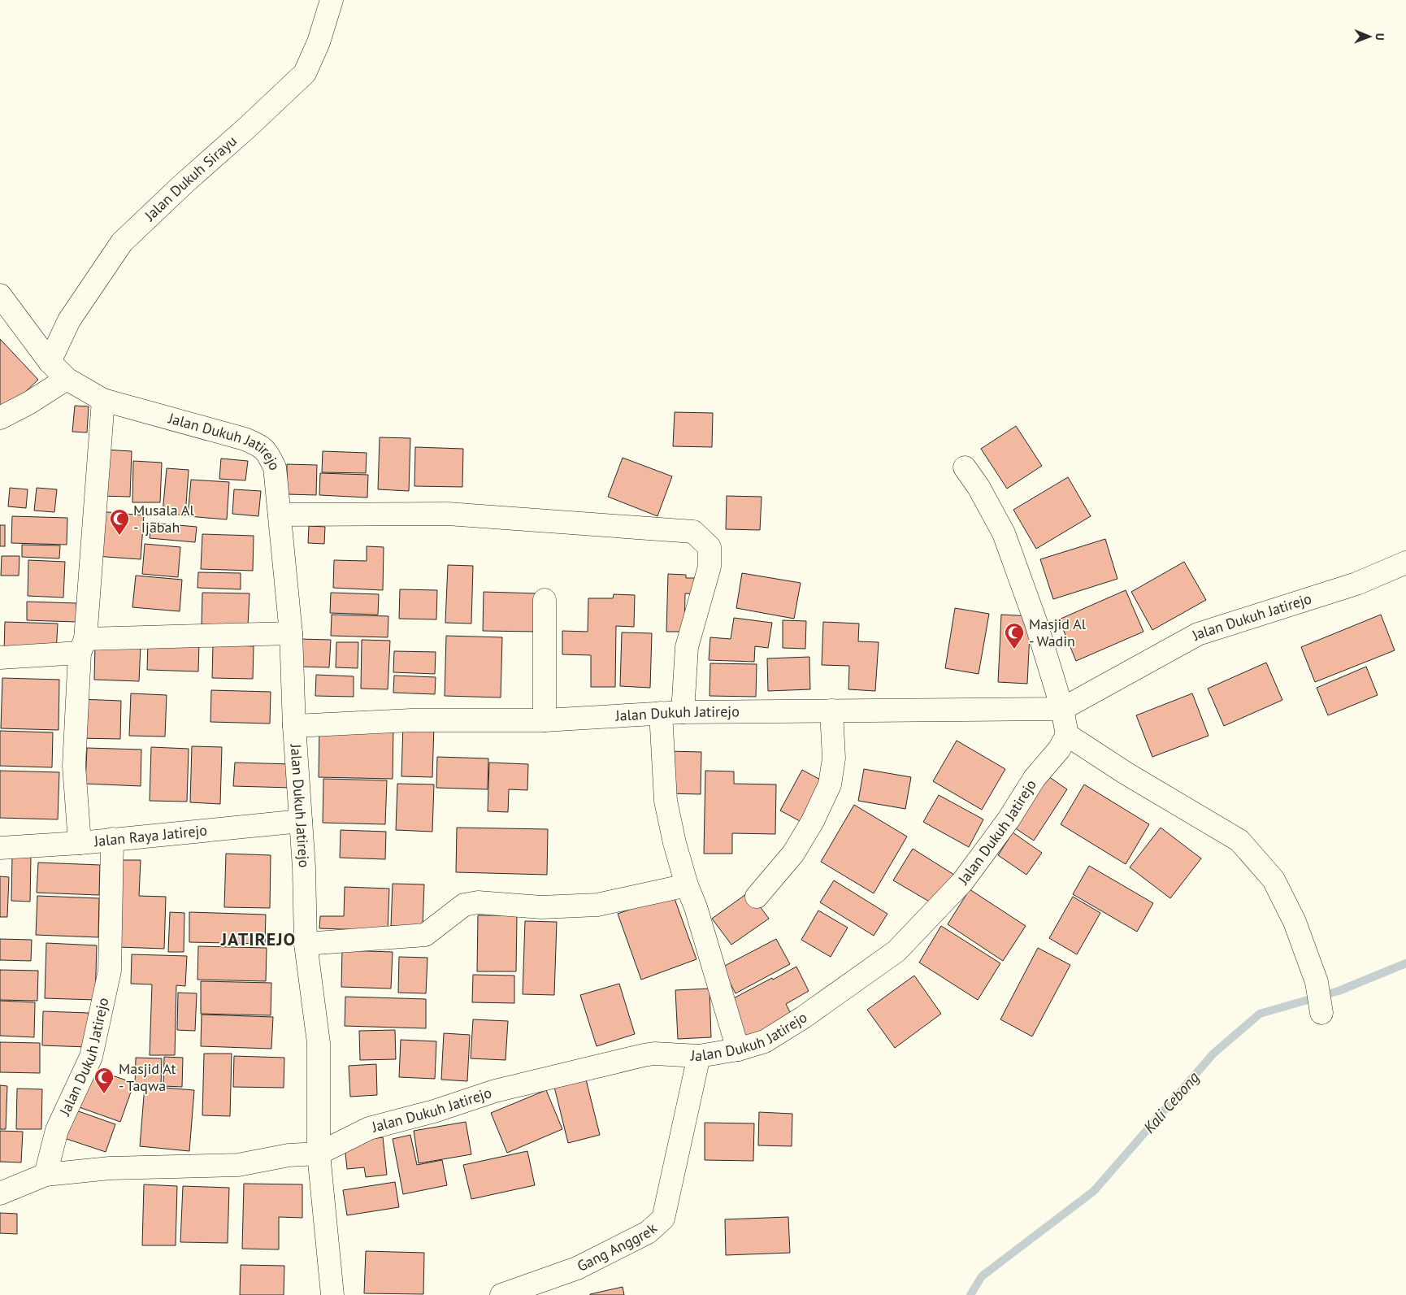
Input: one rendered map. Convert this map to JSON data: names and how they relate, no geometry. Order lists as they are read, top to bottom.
{
  "streets": {
    "street": [
      "Jalan Dukuh Sirayu",
      "Jalan Dukuh Jatirejo",
      "Jalan Raya Jatirejo",
      "Gang Anggrek"
    ]
  },
  "crossings": [
    ["Jalan Dukuh Sirayu", "Jalan Dukuh Jatirejo"],
    ["Jalan Dukuh Jatirejo", "Jalan Raya Jatirejo"],
    ["Jalan Dukuh Jatirejo", "Gang Anggrek"]
  ],
  "districts": ["JATIREJO"],
  "water": ["Kali Cebong"],
  "places": {
    "mosque": ["Musala Al - Ijabah", "Masjid Al - Wadin", "Masjid At - Taqwa"]
  },
  "north": "right"
}
